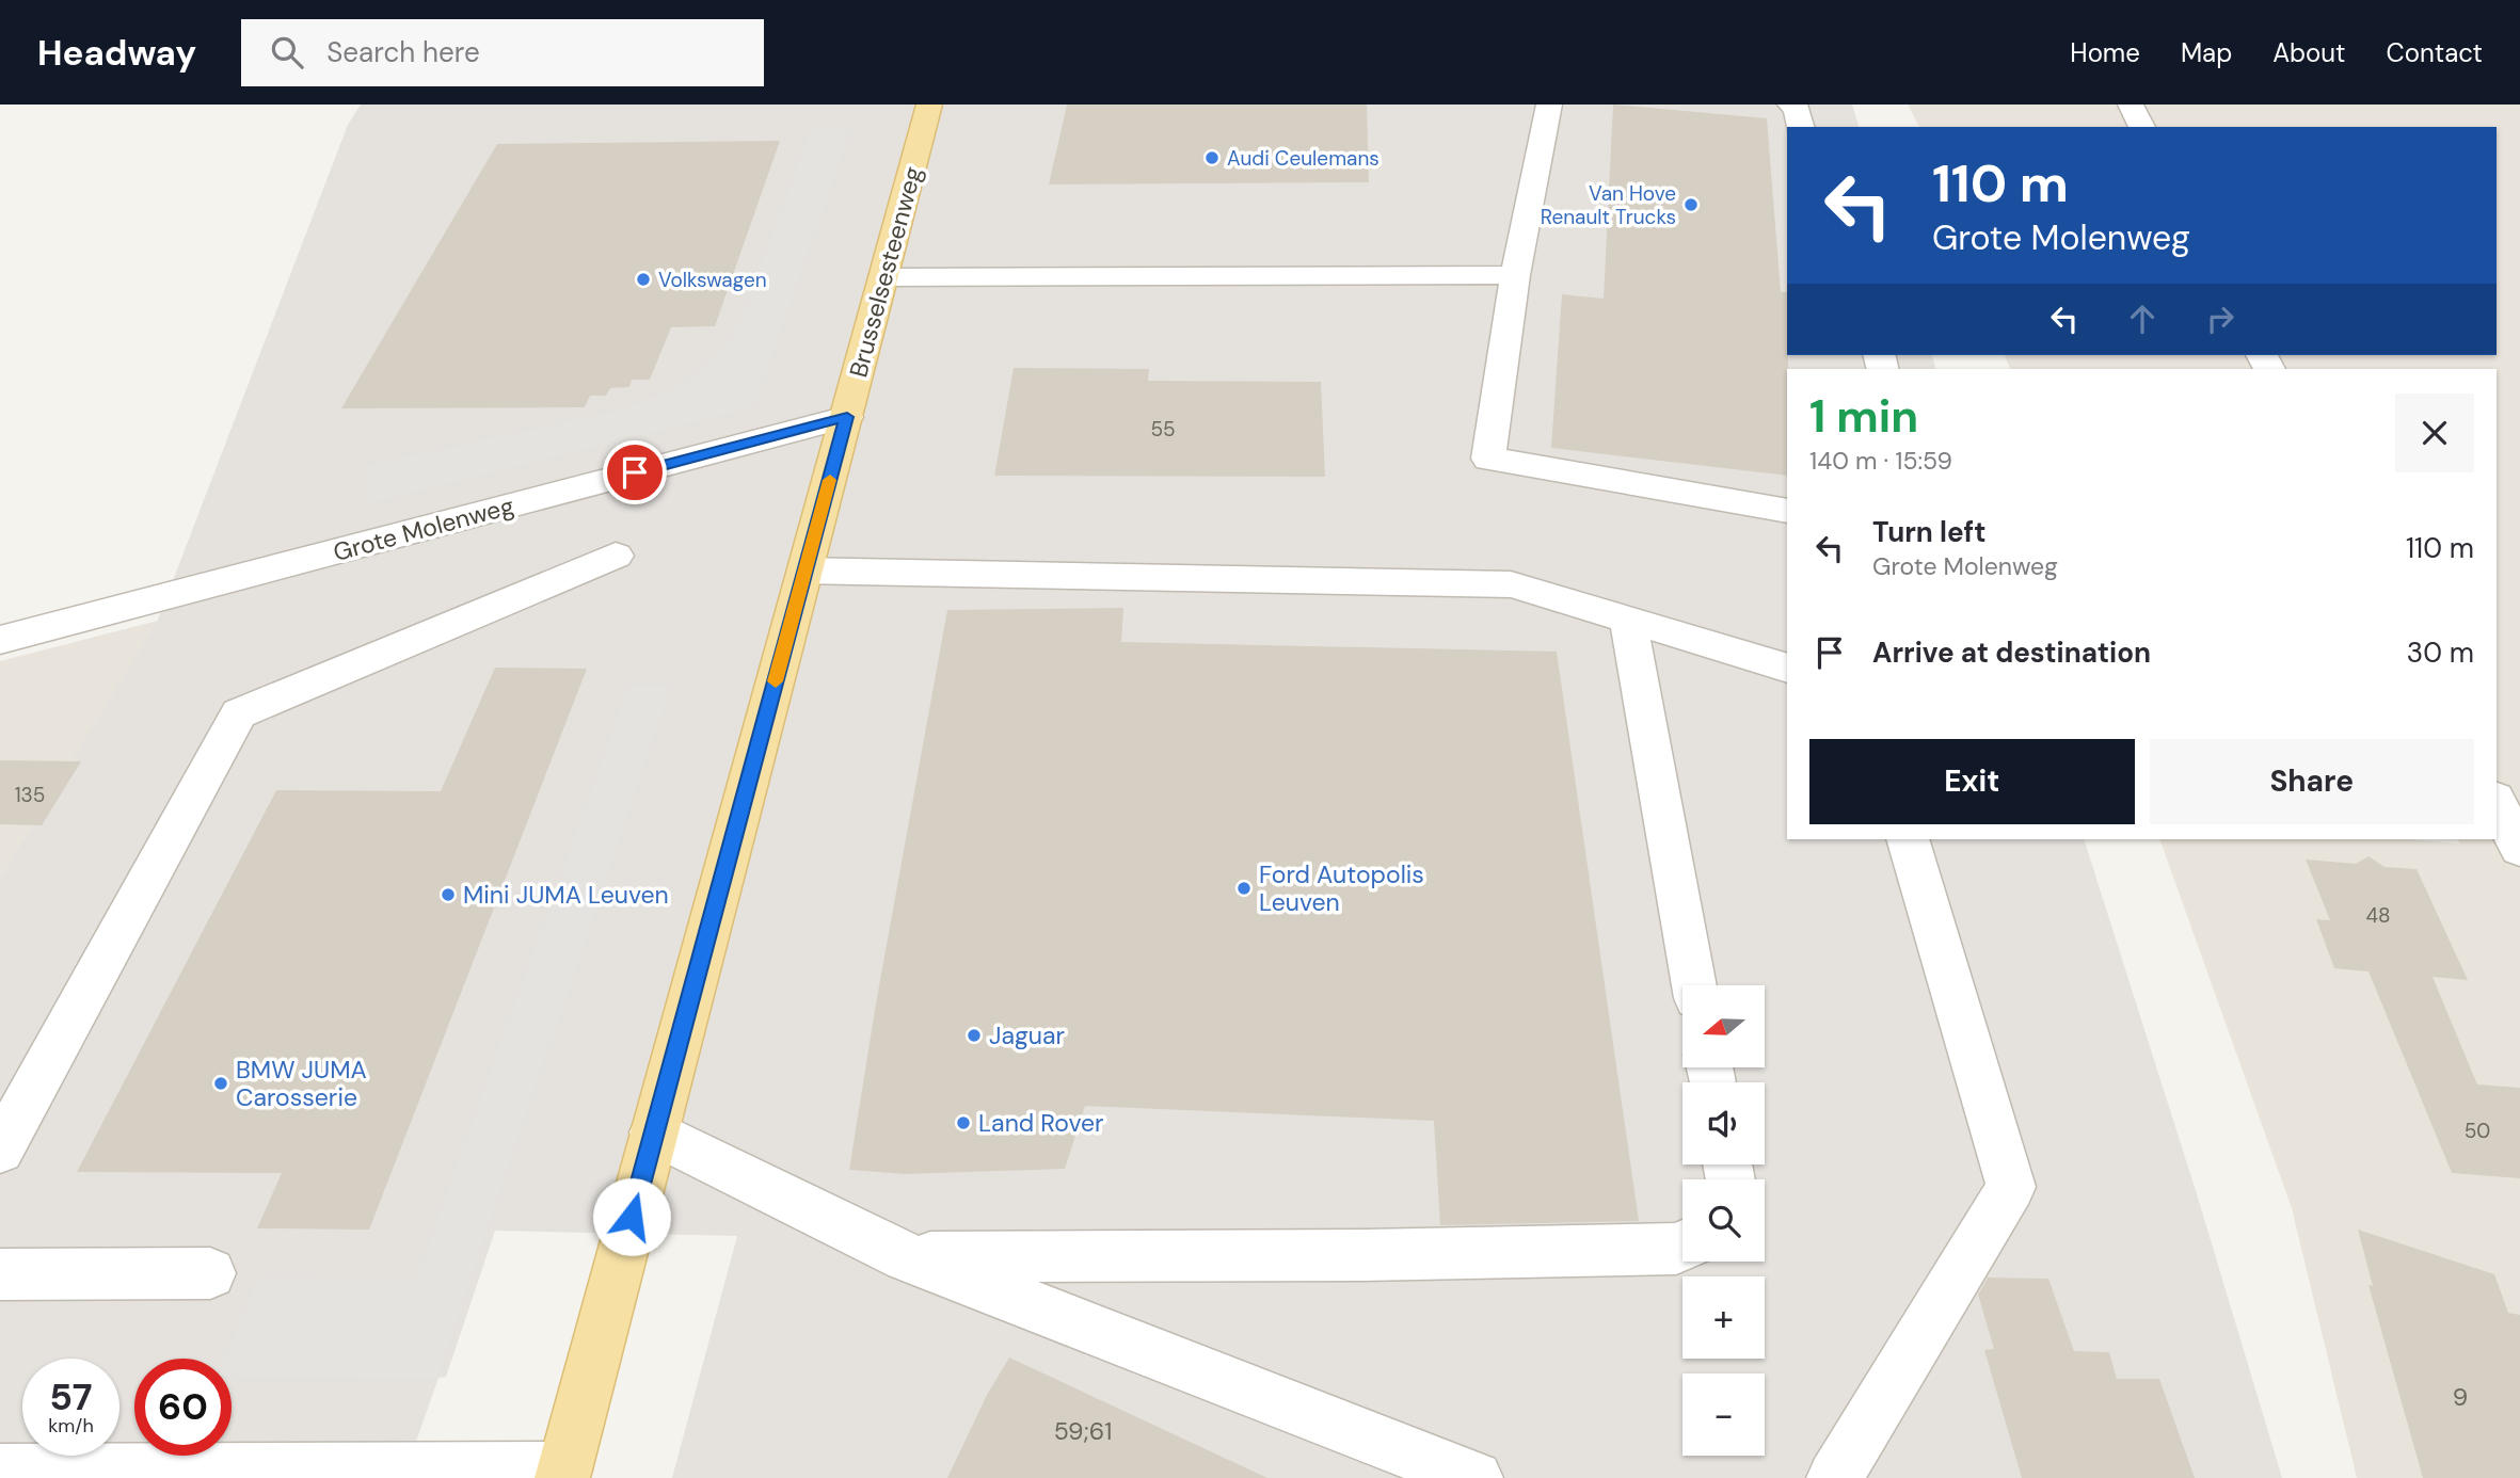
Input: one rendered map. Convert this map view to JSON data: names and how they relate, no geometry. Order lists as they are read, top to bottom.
{
  "streets": {
    "main road": ["Brusselsesteenweg"],
    "street": ["Grote Molenweg"]
  },
  "crossings": [
    ["Brusselsesteenweg", "Grote Molenweg"]
  ],
  "places": [
    "Audi Ceulemans",
    "Van Hove Renault Trucks",
    "Volkswagen",
    "Ford Autopolis Leuven",
    "Mini JUMA Leuven",
    "Jaguar",
    "BMW JUMA Carosserie",
    "Land Rover"
  ],
  "house_numbers": [
    "55",
    "135",
    "48",
    "50",
    "9",
    "59;61"
  ],
  "north": "left",
  "page": {
    "header": "Headway",
    "search": "Search here",
    "nav": [
      "Home",
      "Map",
      "About",
      "Contact"
    ],
    "turn": ["110 m", "Grote Molenweg"],
    "heading": ["1 min", "140 m · 15:59"],
    "list": [
      {
        "name": "Turn left",
        "note": "Grote Molenweg",
        "value": "110 m"
      },
      {
        "name": "Arrive at destination",
        "value": "30 m"
      }
    ],
    "buttons": ["Exit", "Share"],
    "map_buttons": ["+", "−"],
    "speed": "57 km/h",
    "limit": "60"
  }
}
